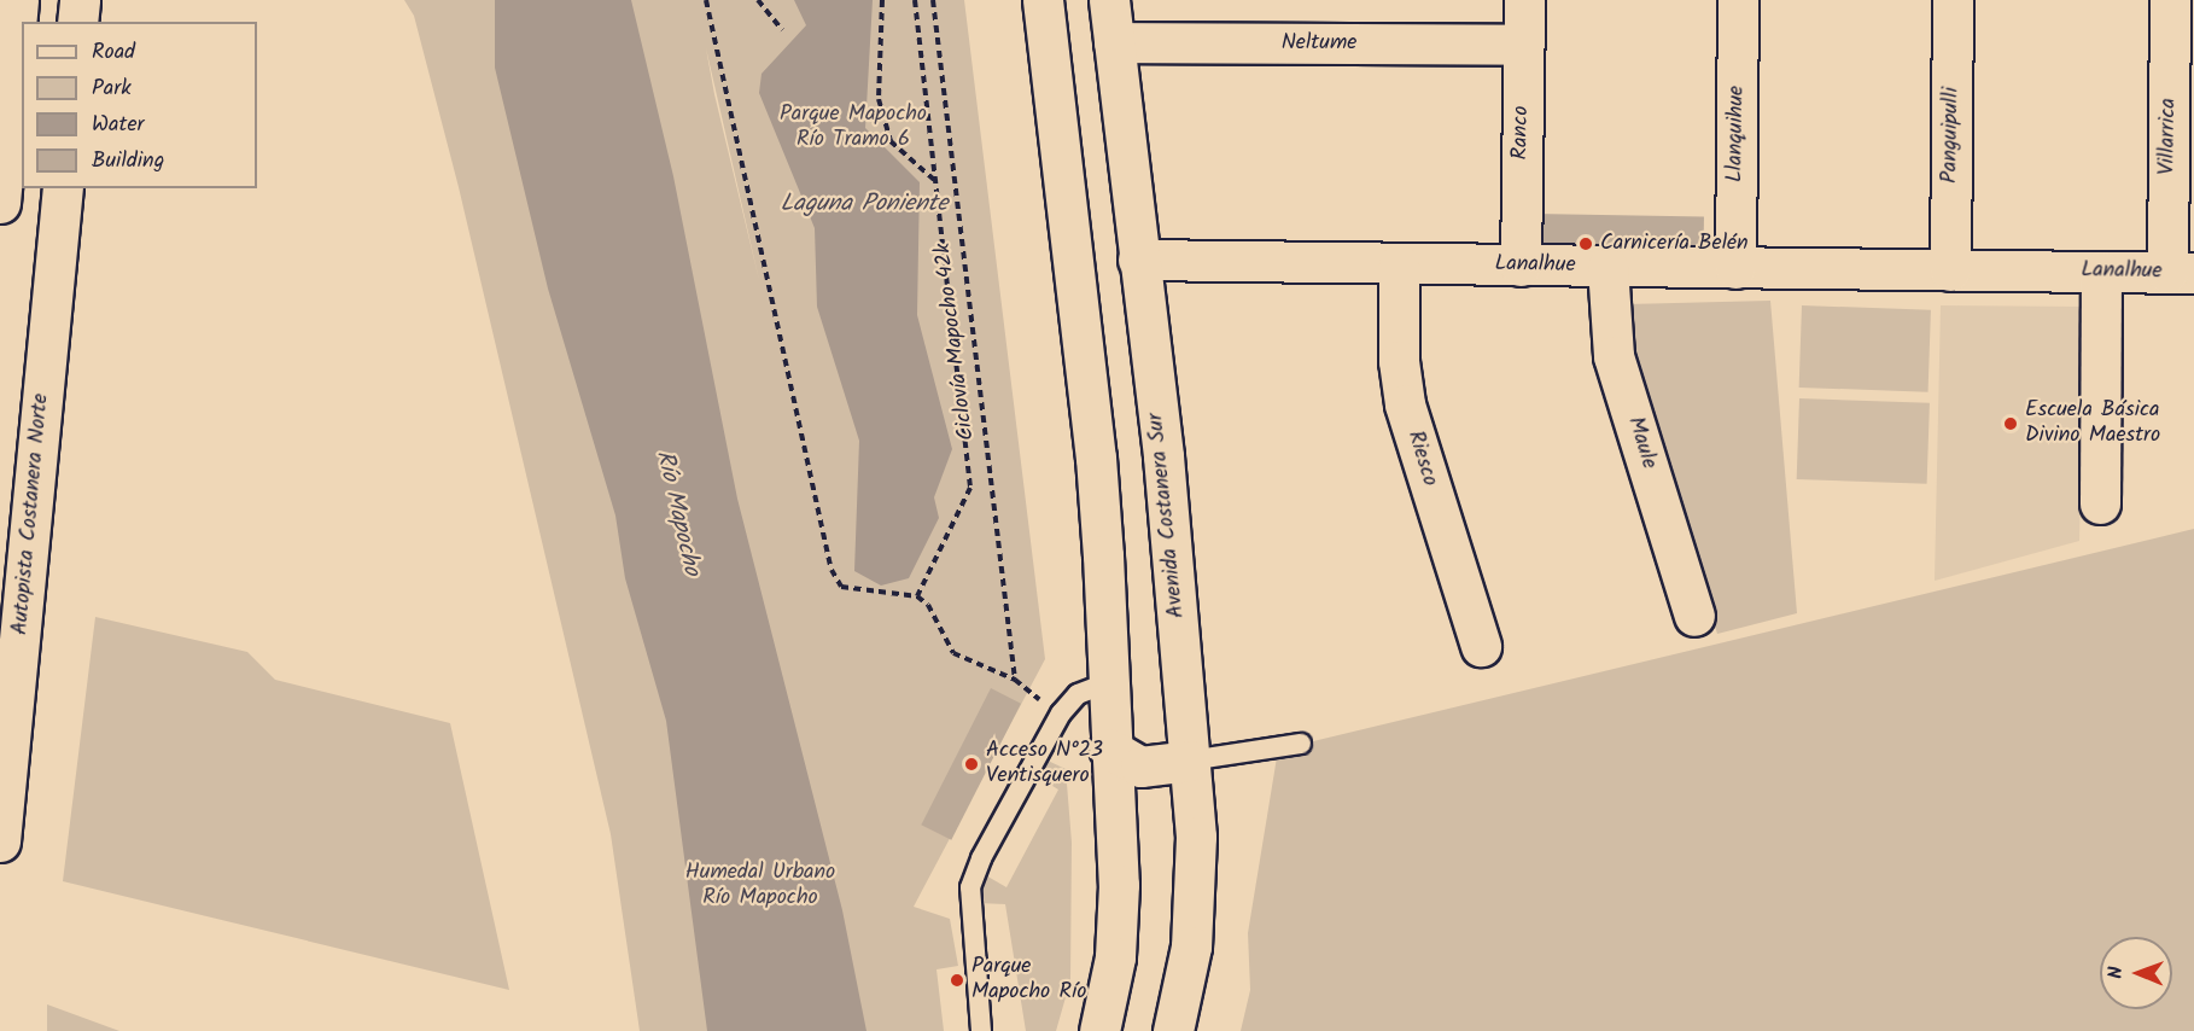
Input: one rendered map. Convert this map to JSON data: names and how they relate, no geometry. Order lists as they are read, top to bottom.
{
  "streets": {
    "main road": [
      "Neltume",
      "Ranco",
      "Llanquihue",
      "Panguipulli",
      "Villarrica",
      "Lanalhue",
      "Maule",
      "Riesco",
      "Autopista Costanera Norte",
      "Avenida Costanera Sur"
    ],
    "path": ["Ciclovía Mapocho 42k"]
  },
  "crossings": [
    ["Neltume", "Ranco"],
    ["Neltume", "Avenida Costanera Sur"],
    ["Ranco", "Lanalhue"],
    ["Llanquihue", "Lanalhue"],
    ["Panguipulli", "Lanalhue"],
    ["Villarrica", "Lanalhue"],
    ["Lanalhue", "Maule"],
    ["Lanalhue", "Riesco"],
    ["Lanalhue", "Avenida Costanera Sur"]
  ],
  "water": ["Laguna Poniente", "Río Mapocho"],
  "parks": ["Parque Mapocho Río Tramo 6", "Humedal Urbano Río Mapocho"],
  "places": [
    "Carnicería Belén",
    "Escuela Básica Divino Maestro",
    "Acceso N°23 Ventisquero",
    "Parque Mapocho Río"
  ],
  "legend": [
    "Road",
    "Park",
    "Water",
    "Building"
  ],
  "north": "left"
}
